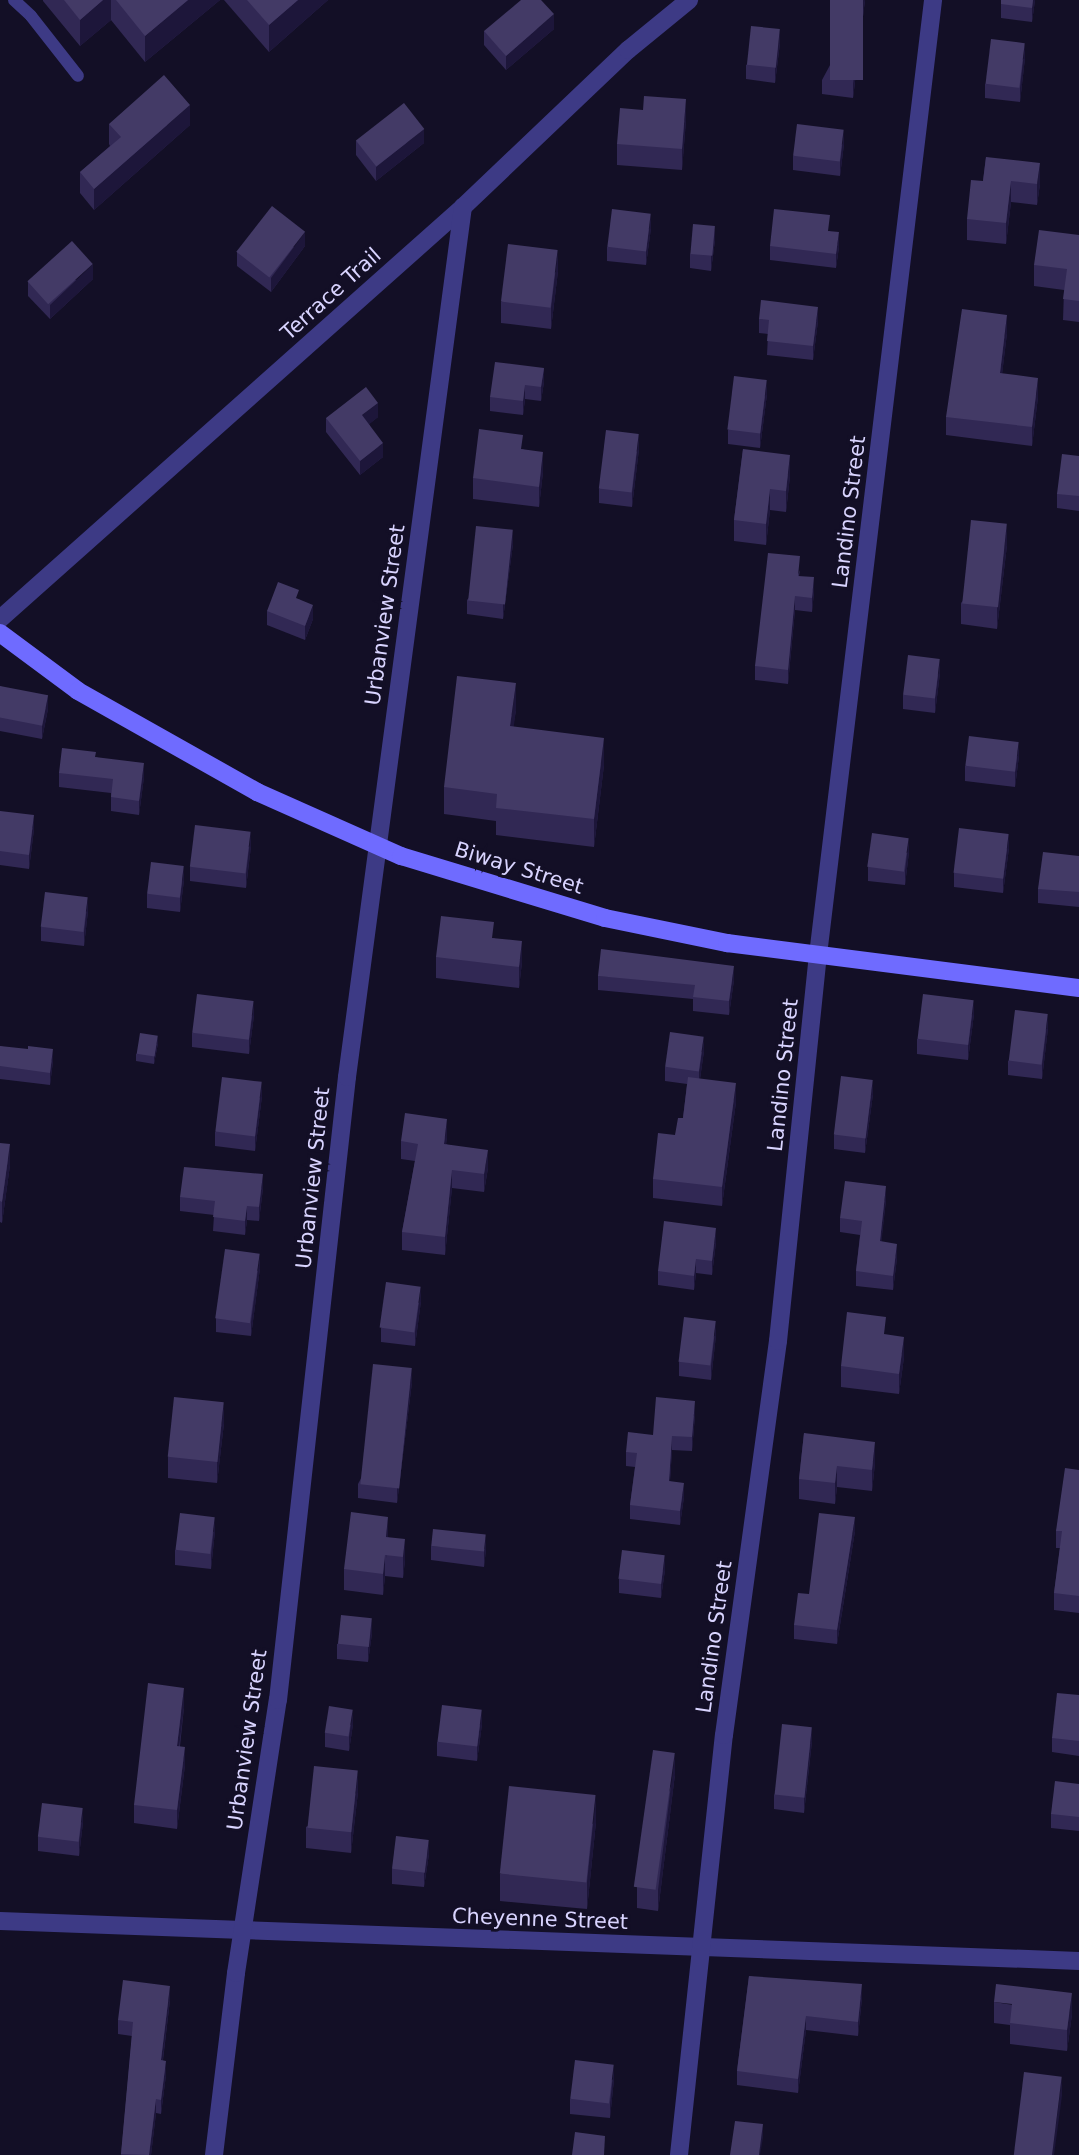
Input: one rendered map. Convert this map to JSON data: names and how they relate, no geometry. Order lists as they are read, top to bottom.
{
  "streets": {
    "street": [
      "Terrace Trail",
      "Landino Street",
      "Urbanview Street",
      "Biway Street",
      "Cheyenne Street"
    ]
  },
  "crossings": [
    ["Terrace Trail", "Urbanview Street"],
    ["Landino Street", "Biway Street"],
    ["Landino Street", "Cheyenne Street"],
    ["Urbanview Street", "Biway Street"],
    ["Urbanview Street", "Cheyenne Street"]
  ]
}
